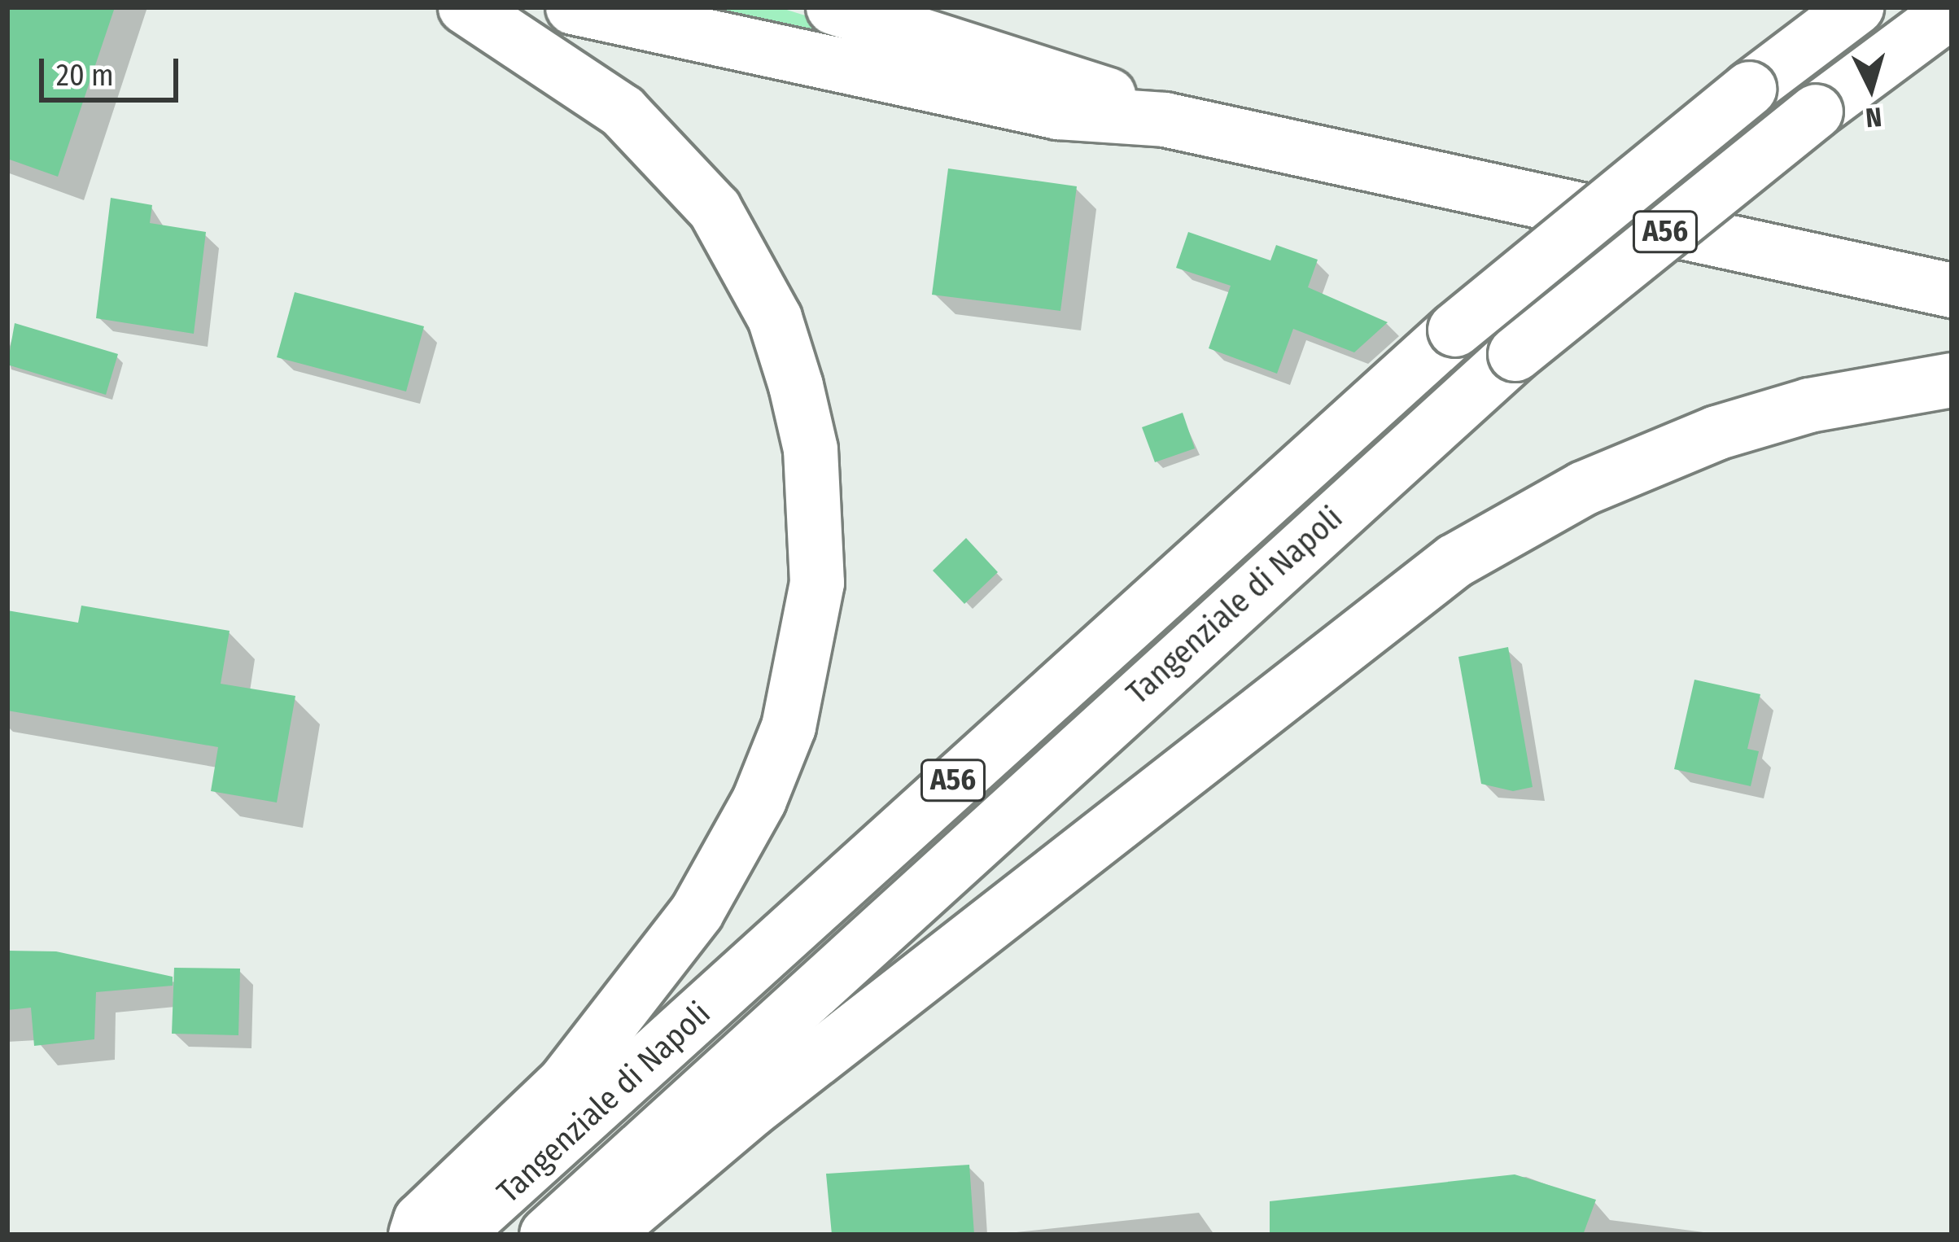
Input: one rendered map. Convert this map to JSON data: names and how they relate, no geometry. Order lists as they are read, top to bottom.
{
  "streets": {
    "main road": ["A56", "Tangenziale di Napoli"]
  },
  "scale_bar": "20 m",
  "north": "bottom"
}
